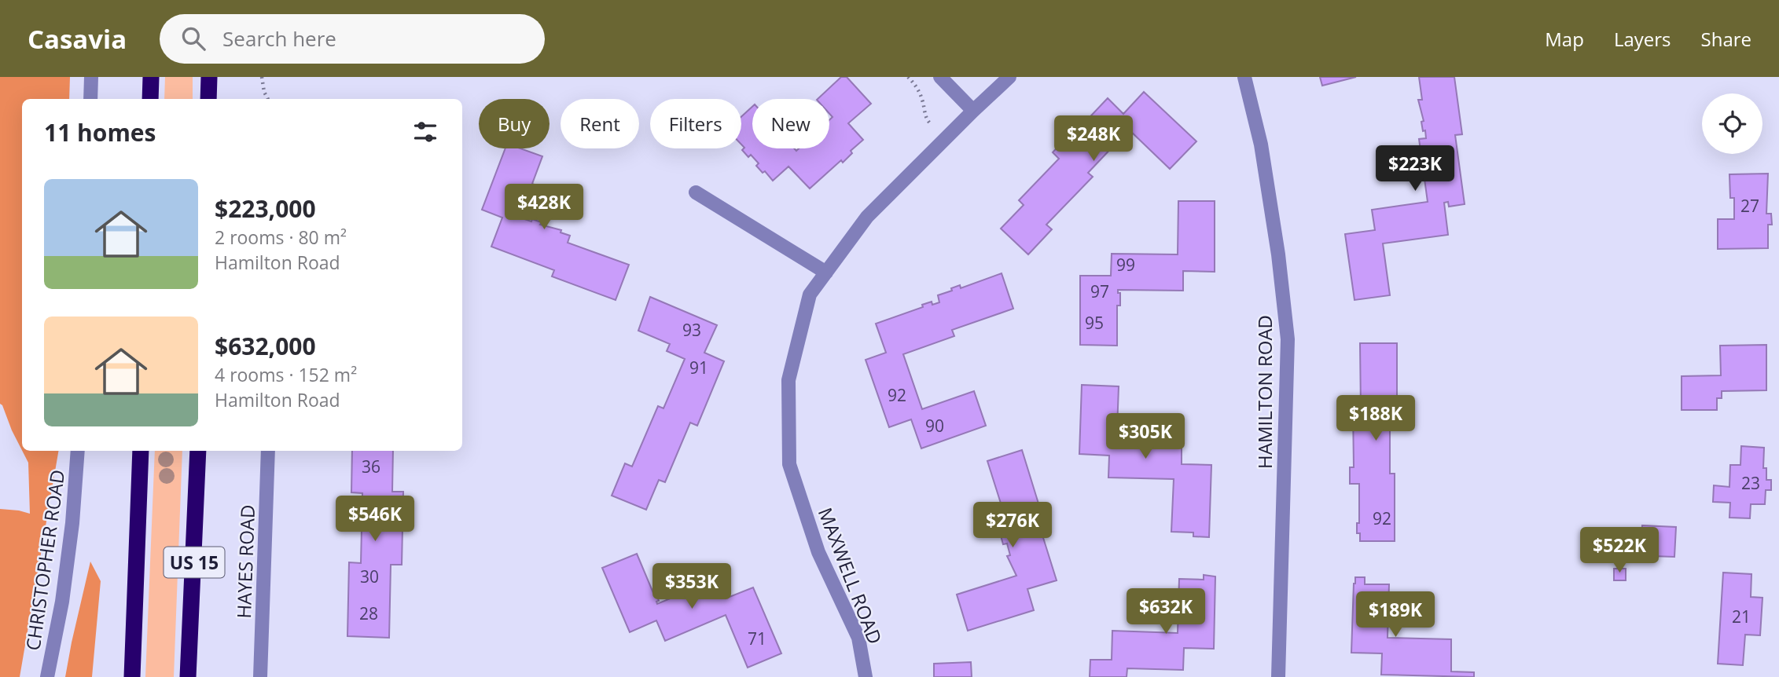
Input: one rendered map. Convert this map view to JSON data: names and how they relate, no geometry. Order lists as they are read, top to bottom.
{
  "streets": {
    "highway": ["US 15"],
    "street": [
      "HAMILTON ROAD",
      "CHRISTOPHER ROAD",
      "HAYES ROAD",
      "MAXWELL ROAD"
    ]
  },
  "house_numbers": [
    "27",
    "99",
    "97",
    "95",
    "93",
    "91",
    "92",
    "90",
    "36",
    "23",
    "92",
    "30",
    "28",
    "21",
    "71"
  ],
  "page": {
    "header": "Casavia",
    "search": "Search here",
    "nav": ["Map", "Layers", "Share"],
    "chip": [
      "Buy",
      "Rent",
      "Filters",
      "New"
    ],
    "heading": "11 homes",
    "price": [
      "$248K",
      "$223K",
      "$428K",
      "$188K",
      "$305K",
      "$546K",
      "$276K",
      "$522K",
      "$353K",
      "$632K",
      "$189K"
    ],
    "list": [
      {
        "name": "$223,000",
        "note": "2 rooms · 80 m² · Hamilton Road"
      },
      {
        "name": "$632,000",
        "note": "4 rooms · 152 m² · Hamilton Road"
      }
    ]
  }
}
